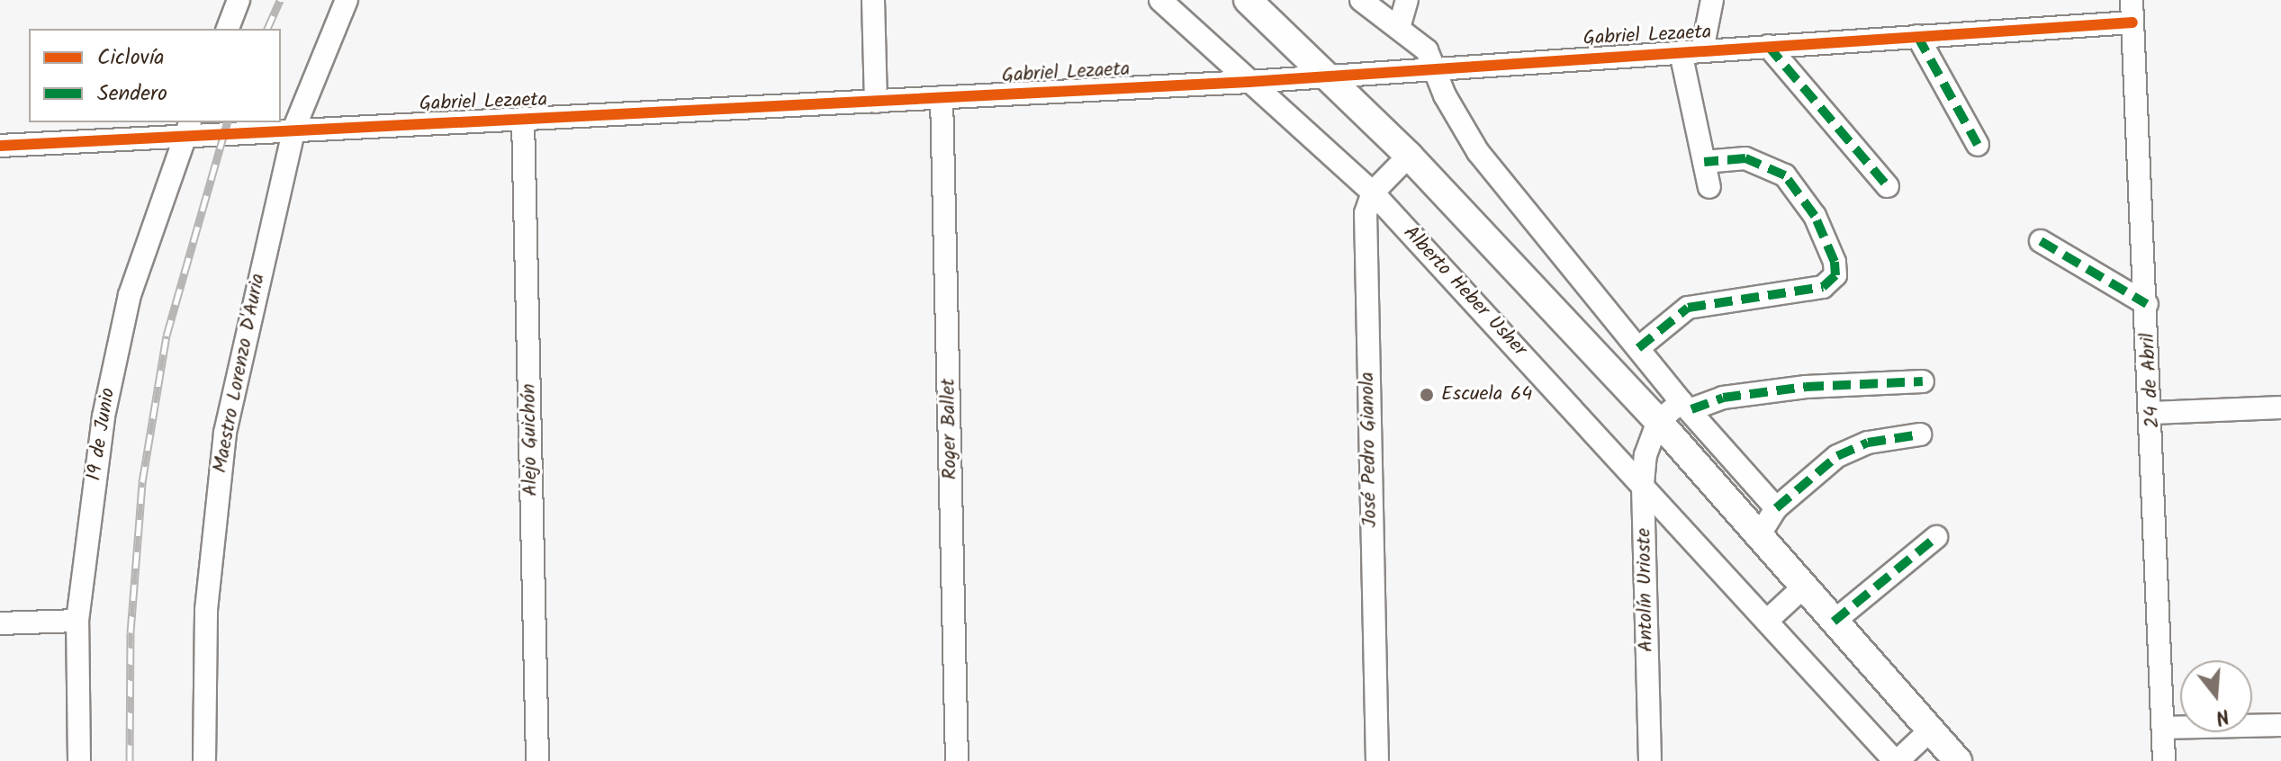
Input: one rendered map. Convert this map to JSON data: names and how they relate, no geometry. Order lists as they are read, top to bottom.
{
  "streets": {
    "street": [
      "Gabriel Lezaeta",
      "Alberto Heber Usher",
      "Maestro Lorenzo D'Auria",
      "24 de Abril",
      "Roger Ballet",
      "19 de Junio",
      "Alejo Guichón",
      "José Pedro Gianola",
      "Antolín Urioste"
    ]
  },
  "crossings": [
    ["Gabriel Lezaeta", "Alberto Heber Usher"],
    ["Gabriel Lezaeta", "Maestro Lorenzo D'Auria"],
    ["Gabriel Lezaeta", "24 de Abril"],
    ["Gabriel Lezaeta", "Roger Ballet"],
    ["Gabriel Lezaeta", "19 de Junio"],
    ["Gabriel Lezaeta", "Alejo Guichón"],
    ["Alberto Heber Usher", "José Pedro Gianola"],
    ["Alberto Heber Usher", "Antolín Urioste"]
  ],
  "places": ["Escuela 64"],
  "legend": ["Ciclovía", "Sendero"],
  "north": "bottom"
}
